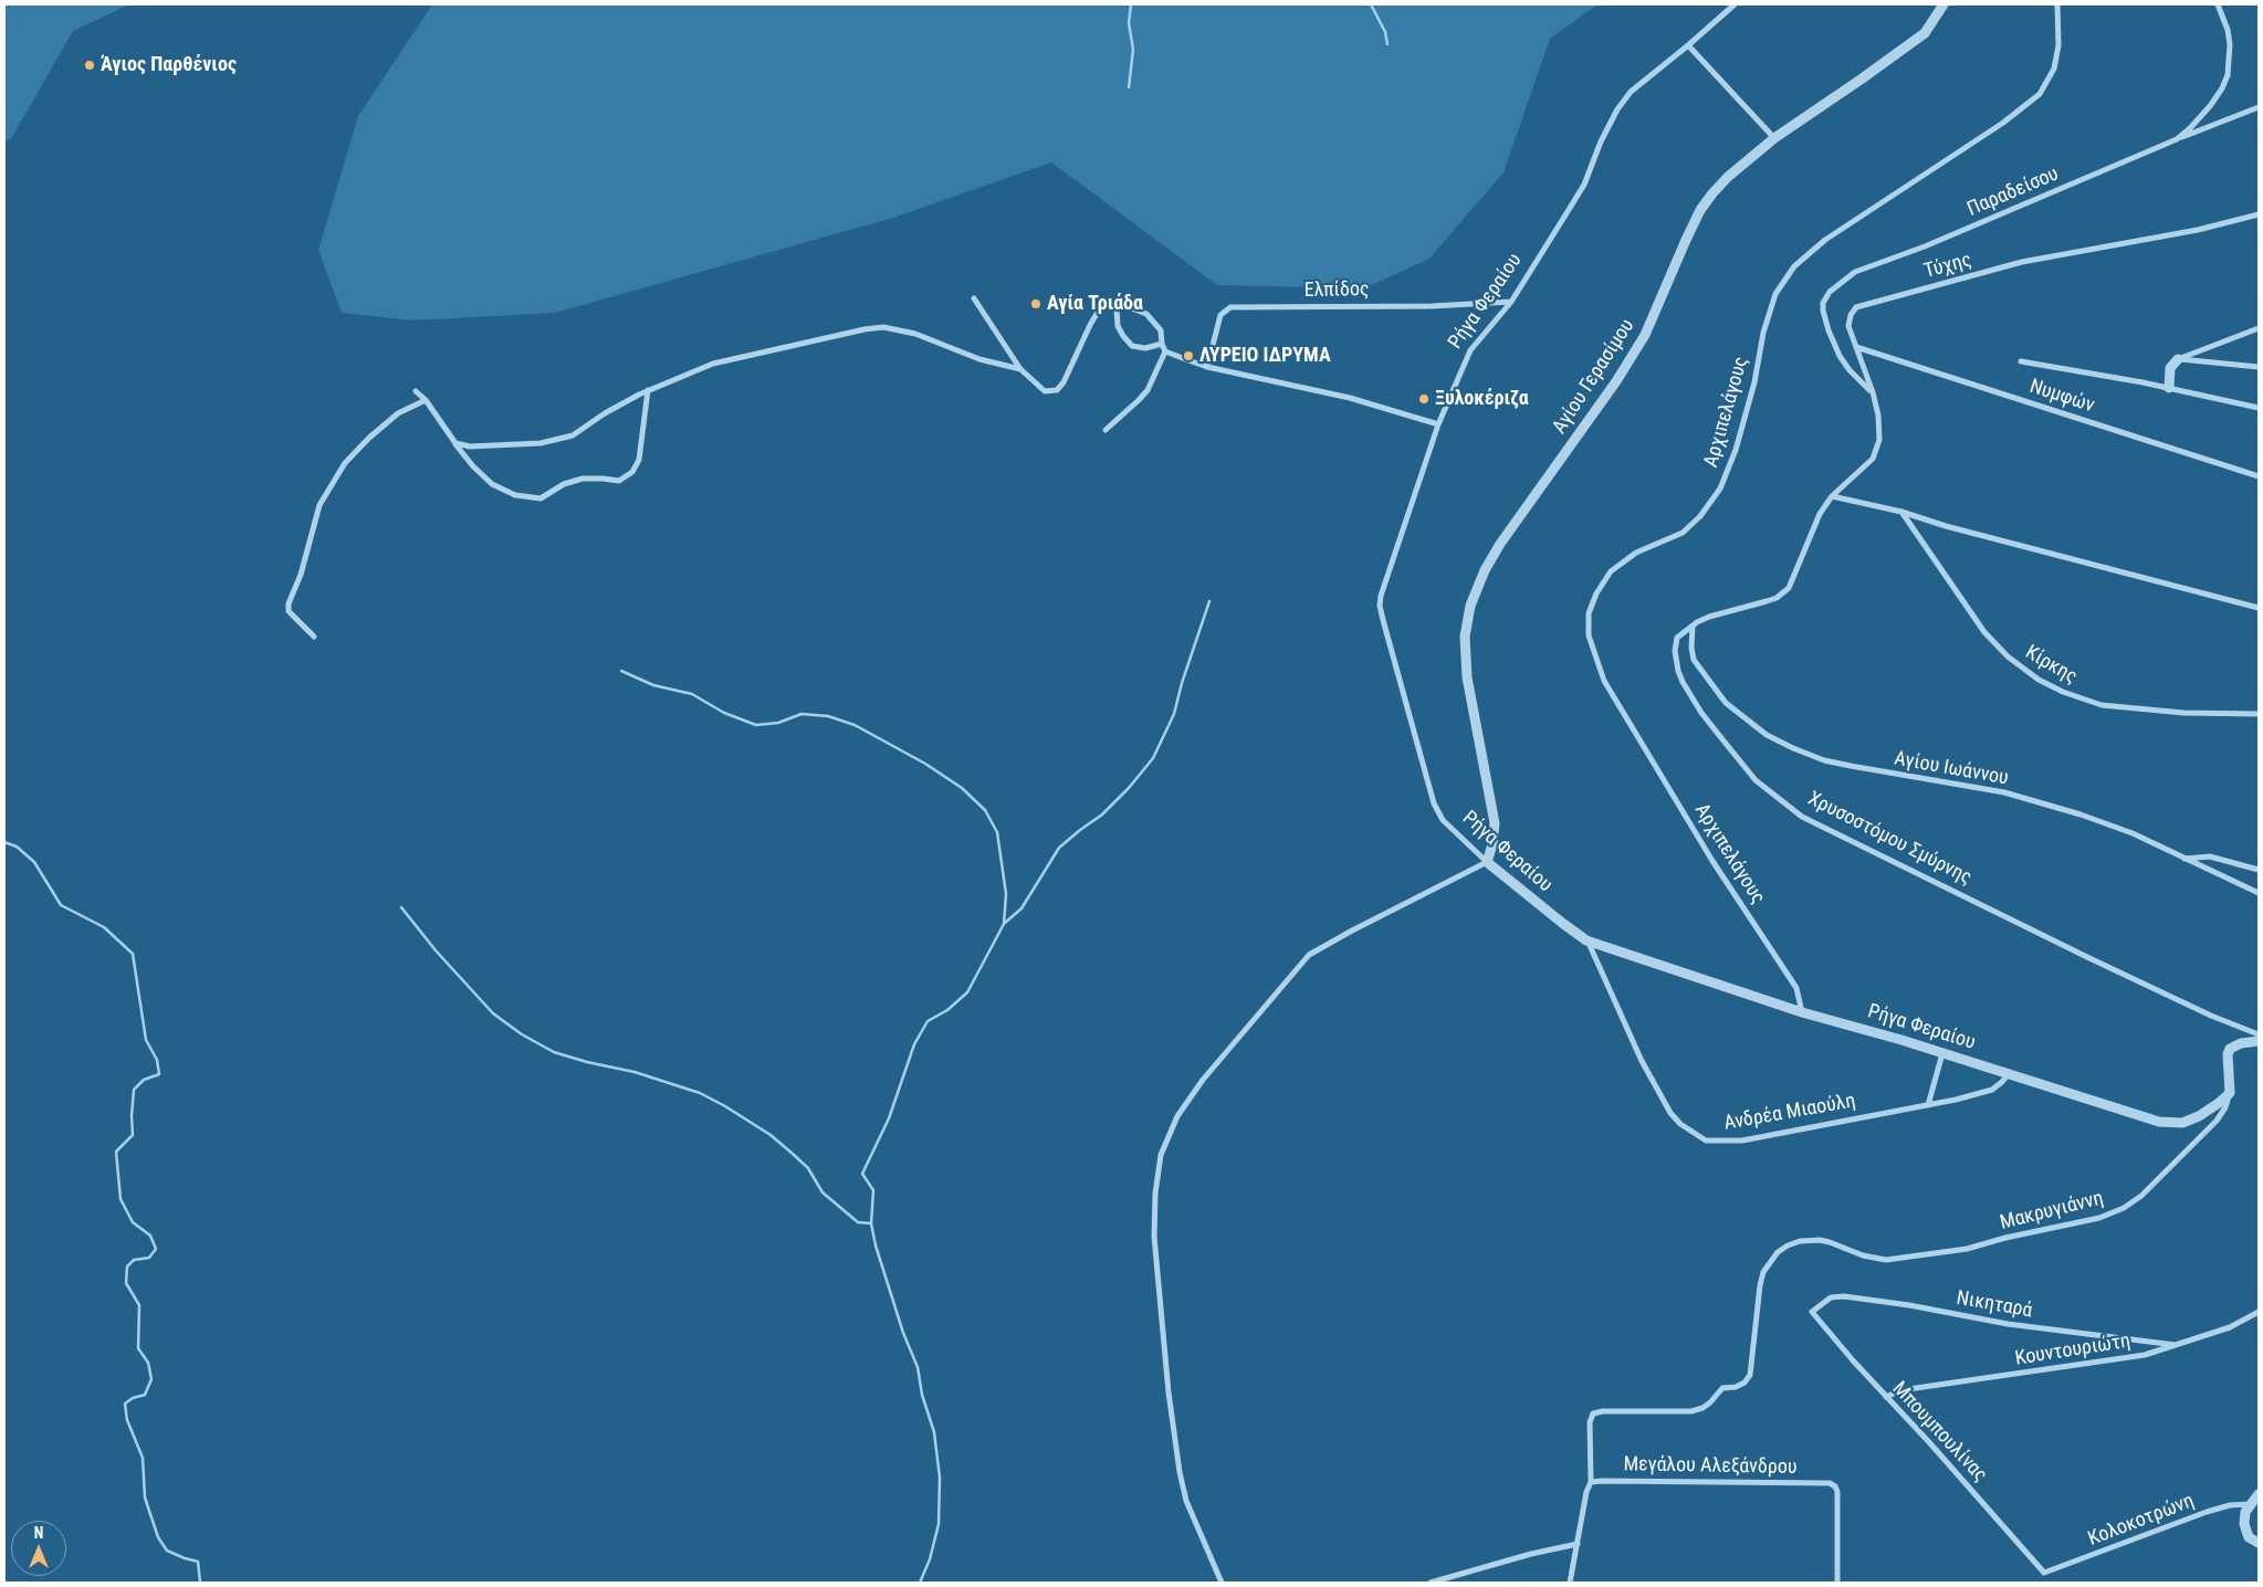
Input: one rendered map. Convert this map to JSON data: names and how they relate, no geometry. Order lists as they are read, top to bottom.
{
  "streets": {
    "street": [
      "Παραδείσου",
      "Τύχης",
      "Ελπίδος",
      "Ρήγα Φεραίου",
      "Αγίου Γερασίμου",
      "Νυμφών",
      "Αρχιπελάγους",
      "Κίρκης",
      "Αγίου Ιωάννου",
      "Χρυσοστόμου Σμύρνης",
      "Ανδρέα Μιαούλη",
      "Μακρυγιάννη",
      "Νικηταρά",
      "Κουντουριώτη",
      "Μπουμπουλίνας",
      "Μεγάλου Αλεξάνδρου",
      "Κολοκοτρώνη"
    ]
  },
  "crossings": [
    ["Παραδείσου", "Τύχης"],
    ["Τύχης", "Νυμφών"],
    ["Τύχης", "Χρυσοστόμου Σμύρνης"],
    ["Ελπίδος", "Ρήγα Φεραίου"],
    ["Ρήγα Φεραίου", "Αγίου Γερασίμου"],
    ["Ρήγα Φεραίου", "Αρχιπελάγους"],
    ["Ρήγα Φεραίου", "Ανδρέα Μιαούλη"],
    ["Ρήγα Φεραίου", "Μακρυγιάννη"],
    ["Αγίου Ιωάννου", "Χρυσοστόμου Σμύρνης"],
    ["Μακρυγιάννη", "Μεγάλου Αλεξάνδρου"],
    ["Νικηταρά", "Κουντουριώτη"],
    ["Νικηταρά", "Μπουμπουλίνας"],
    ["Κουντουριώτη", "Μπουμπουλίνας"],
    ["Μπουμπουλίνας", "Κολοκοτρώνη"]
  ],
  "places": [
    "Άγιος Παρθένιος",
    "Αγία Τριάδα",
    "ΛΥΡΕΙΟ ΙΔΡΥΜΑ",
    "Ξυλοκέριζα"
  ],
  "north": "top"
}
